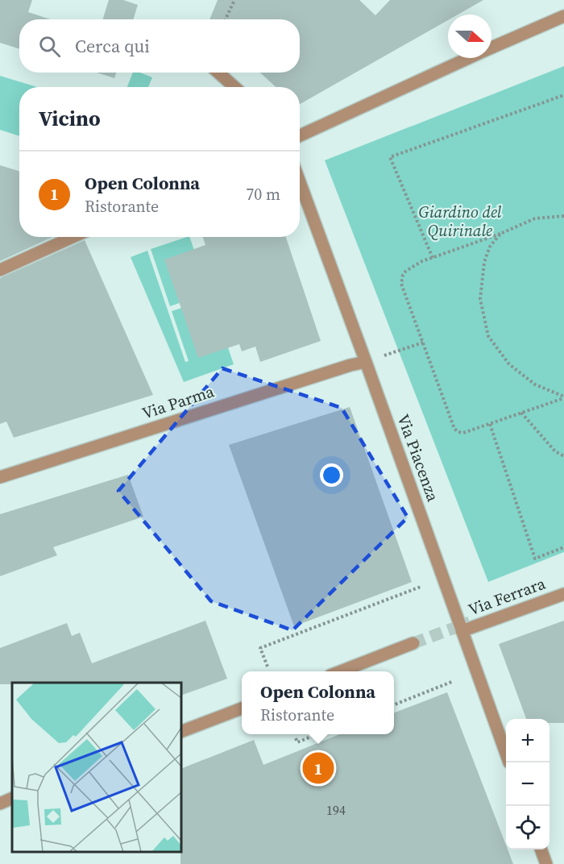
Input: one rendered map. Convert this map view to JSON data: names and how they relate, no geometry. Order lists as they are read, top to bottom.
{
  "streets": {
    "street": ["Via Parma", "Via Piacenza", "Via Ferrara"]
  },
  "crossings": [
    ["Via Parma", "Via Piacenza"],
    ["Via Piacenza", "Via Ferrara"]
  ],
  "parks": ["Giardino del Quirinale"],
  "house_numbers": ["194"],
  "north": "right",
  "page": {
    "search": "Cerca qui",
    "heading": "Vicino",
    "list": [
      {
        "mark": "1",
        "name": "Open Colonna",
        "note": "Ristorante",
        "value": "70 m"
      }
    ],
    "popup": ["Open Colonna", "Ristorante"],
    "map_buttons": ["+", "−"],
    "pins": "1"
  }
}
